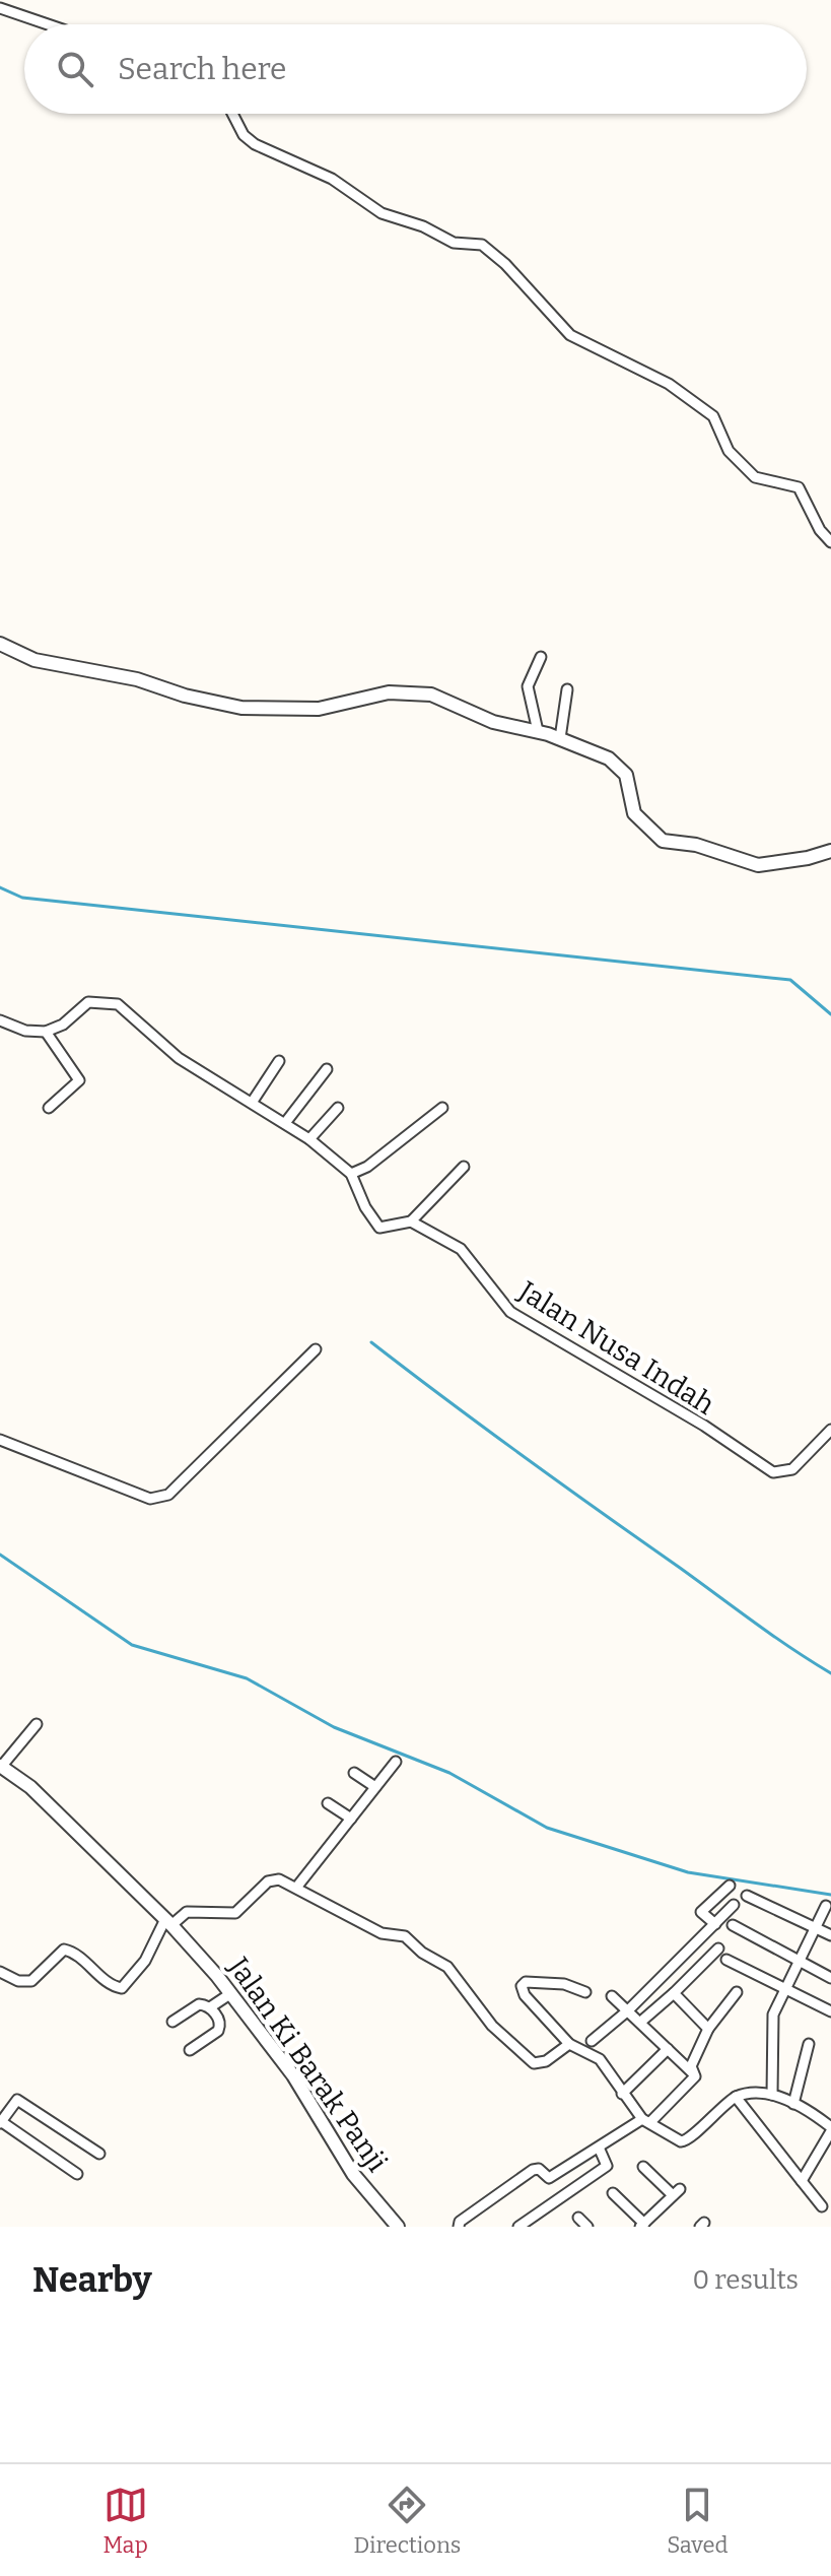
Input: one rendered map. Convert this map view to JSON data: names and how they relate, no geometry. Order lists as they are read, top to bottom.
{
  "streets": {
    "street": ["Jalan Nusa Indah", "Jalan Ki Barak Panji"]
  },
  "page": {
    "search": "Search here",
    "heading": ["Nearby", "0 results"],
    "nav": ["Map", "Directions", "Saved"]
  }
}
